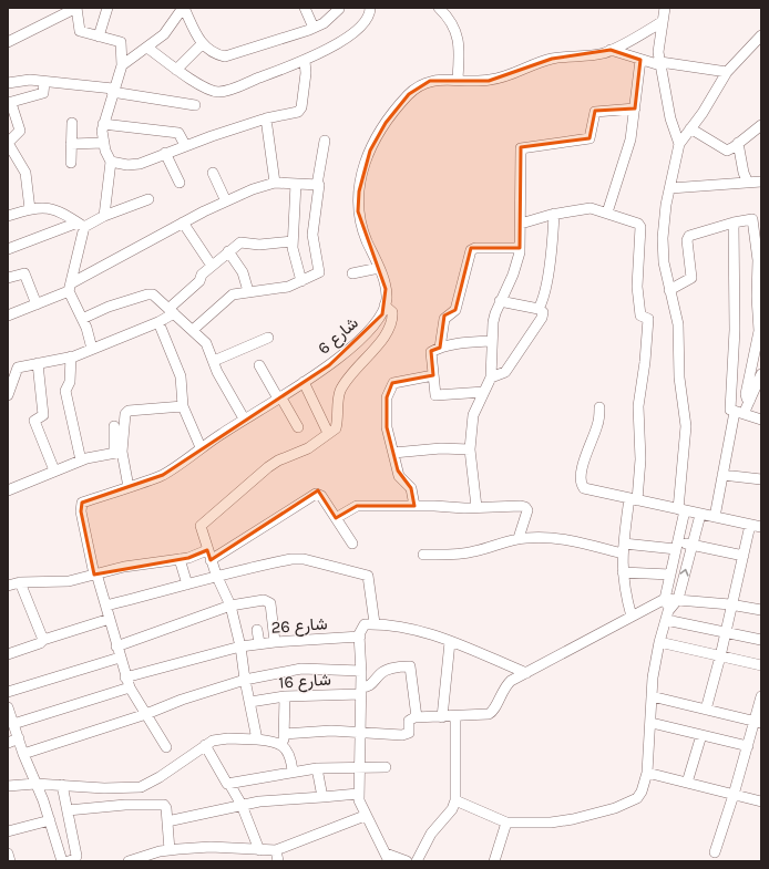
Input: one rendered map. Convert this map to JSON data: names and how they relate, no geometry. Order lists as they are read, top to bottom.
{
  "streets": {
    "street": ["شارع 6", "شارع 26", "شارع 16"]
  }
}
